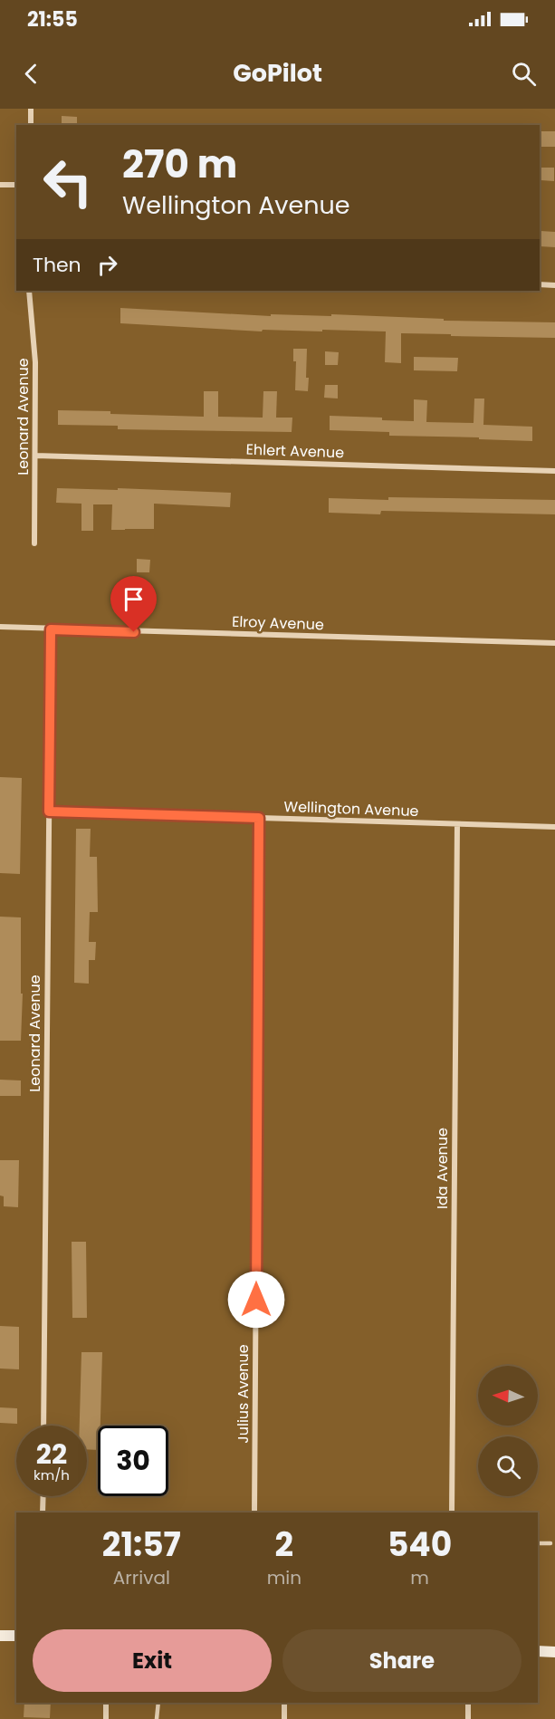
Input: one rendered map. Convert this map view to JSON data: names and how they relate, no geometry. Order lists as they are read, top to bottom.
{
  "streets": {
    "street": [
      "Leonard Avenue",
      "Ehlert Avenue",
      "Elroy Avenue",
      "Wellington Avenue",
      "Ida Avenue",
      "Julius Avenue"
    ]
  },
  "crossings": [
    ["Leonard Avenue", "Ehlert Avenue"],
    ["Leonard Avenue", "Elroy Avenue"],
    ["Leonard Avenue", "Wellington Avenue"],
    ["Wellington Avenue", "Ida Avenue"],
    ["Wellington Avenue", "Julius Avenue"]
  ],
  "north": "left",
  "page": {
    "status": "21:55",
    "header": "GoPilot",
    "turn": ["270 m", "Wellington Avenue"],
    "then": "Then",
    "speed": "22 km/h",
    "limit": "30",
    "eta": [
      "21:57",
      "Arrival",
      "2",
      "min",
      "540",
      "m"
    ],
    "buttons": ["Exit", "Share"]
  }
}
